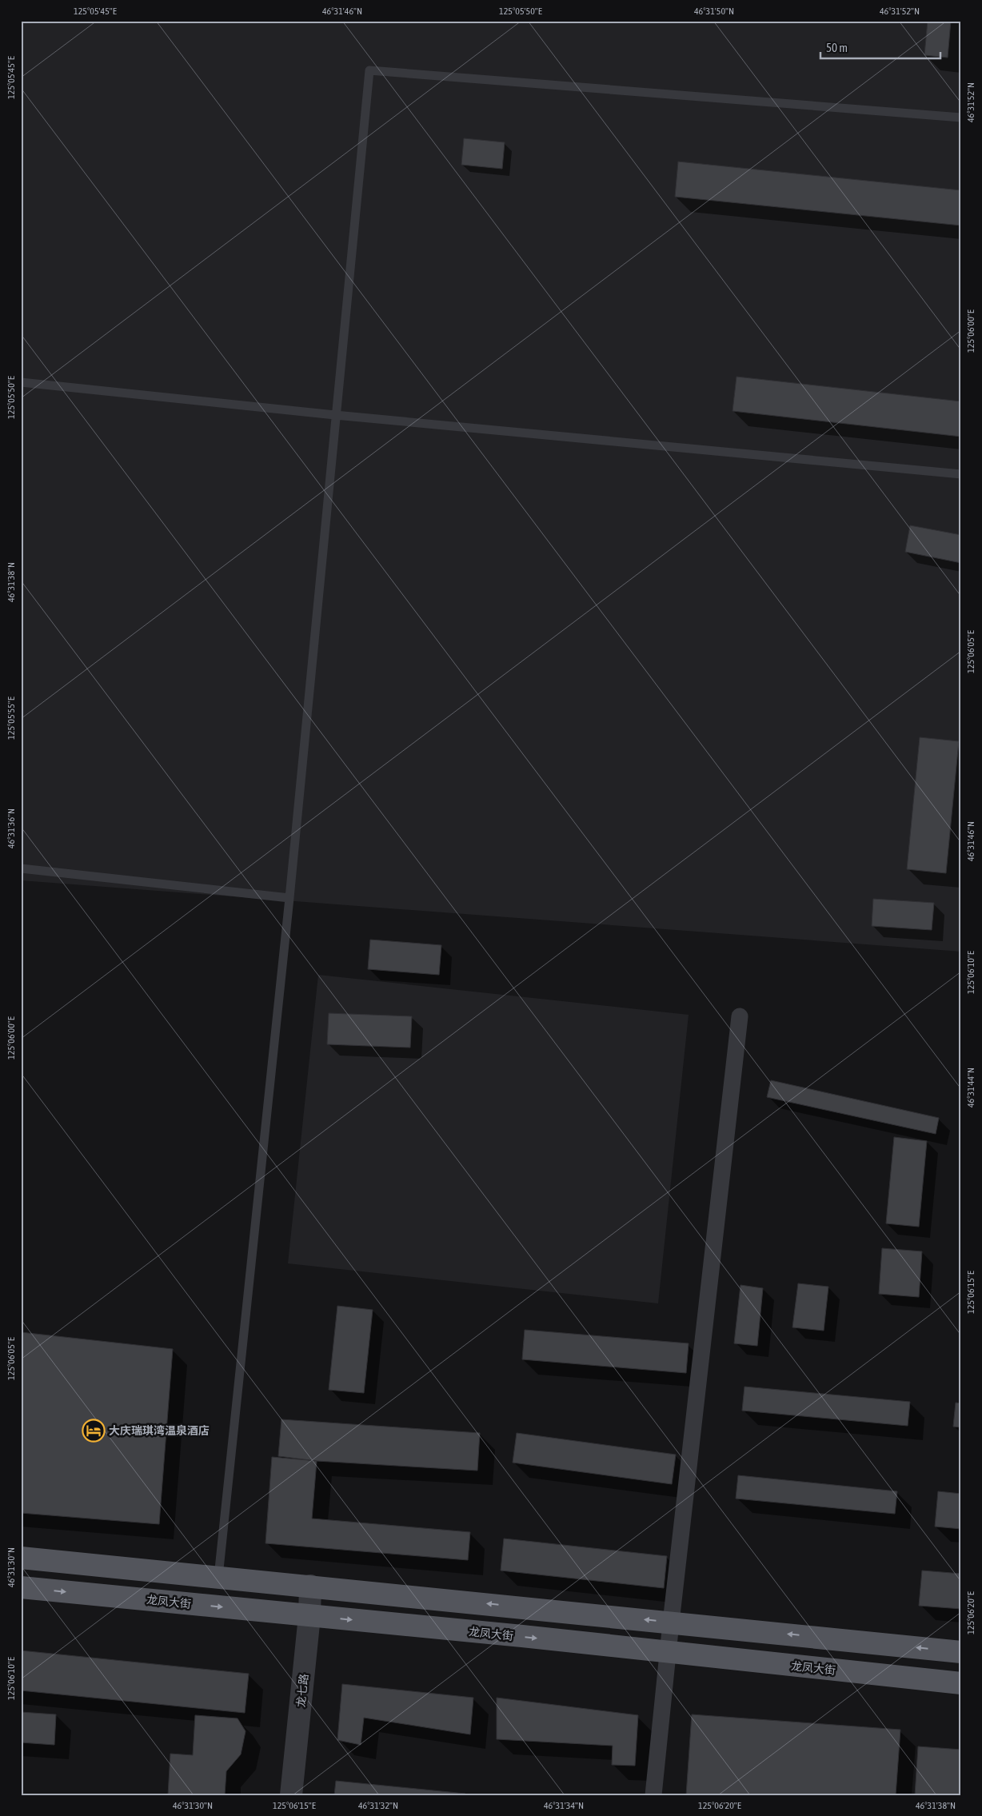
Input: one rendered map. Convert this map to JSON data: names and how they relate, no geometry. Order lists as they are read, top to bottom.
{
  "streets": {
    "main road": ["龙凤大街"],
    "street": ["龙七路"]
  },
  "crossings": [
    ["龙凤大街", "龙七路"]
  ],
  "places": {
    "hotel": ["大庆瑞琪湾温泉酒店"]
  },
  "scale_bar": "50 m",
  "coordinates": [
    "125°05'45\"E",
    "46°31'46\"N",
    "125°05'50\"E",
    "46°31'50\"N",
    "46°31'52\"N",
    "125°06'00\"E",
    "46°31'38\"N",
    "125°06'05\"E",
    "125°05'55\"E",
    "46°31'36\"N",
    "125°06'10\"E",
    "46°31'44\"N",
    "125°06'15\"E",
    "46°31'30\"N",
    "125°06'20\"E",
    "46°31'32\"N",
    "46°31'34\"N"
  ]
}
